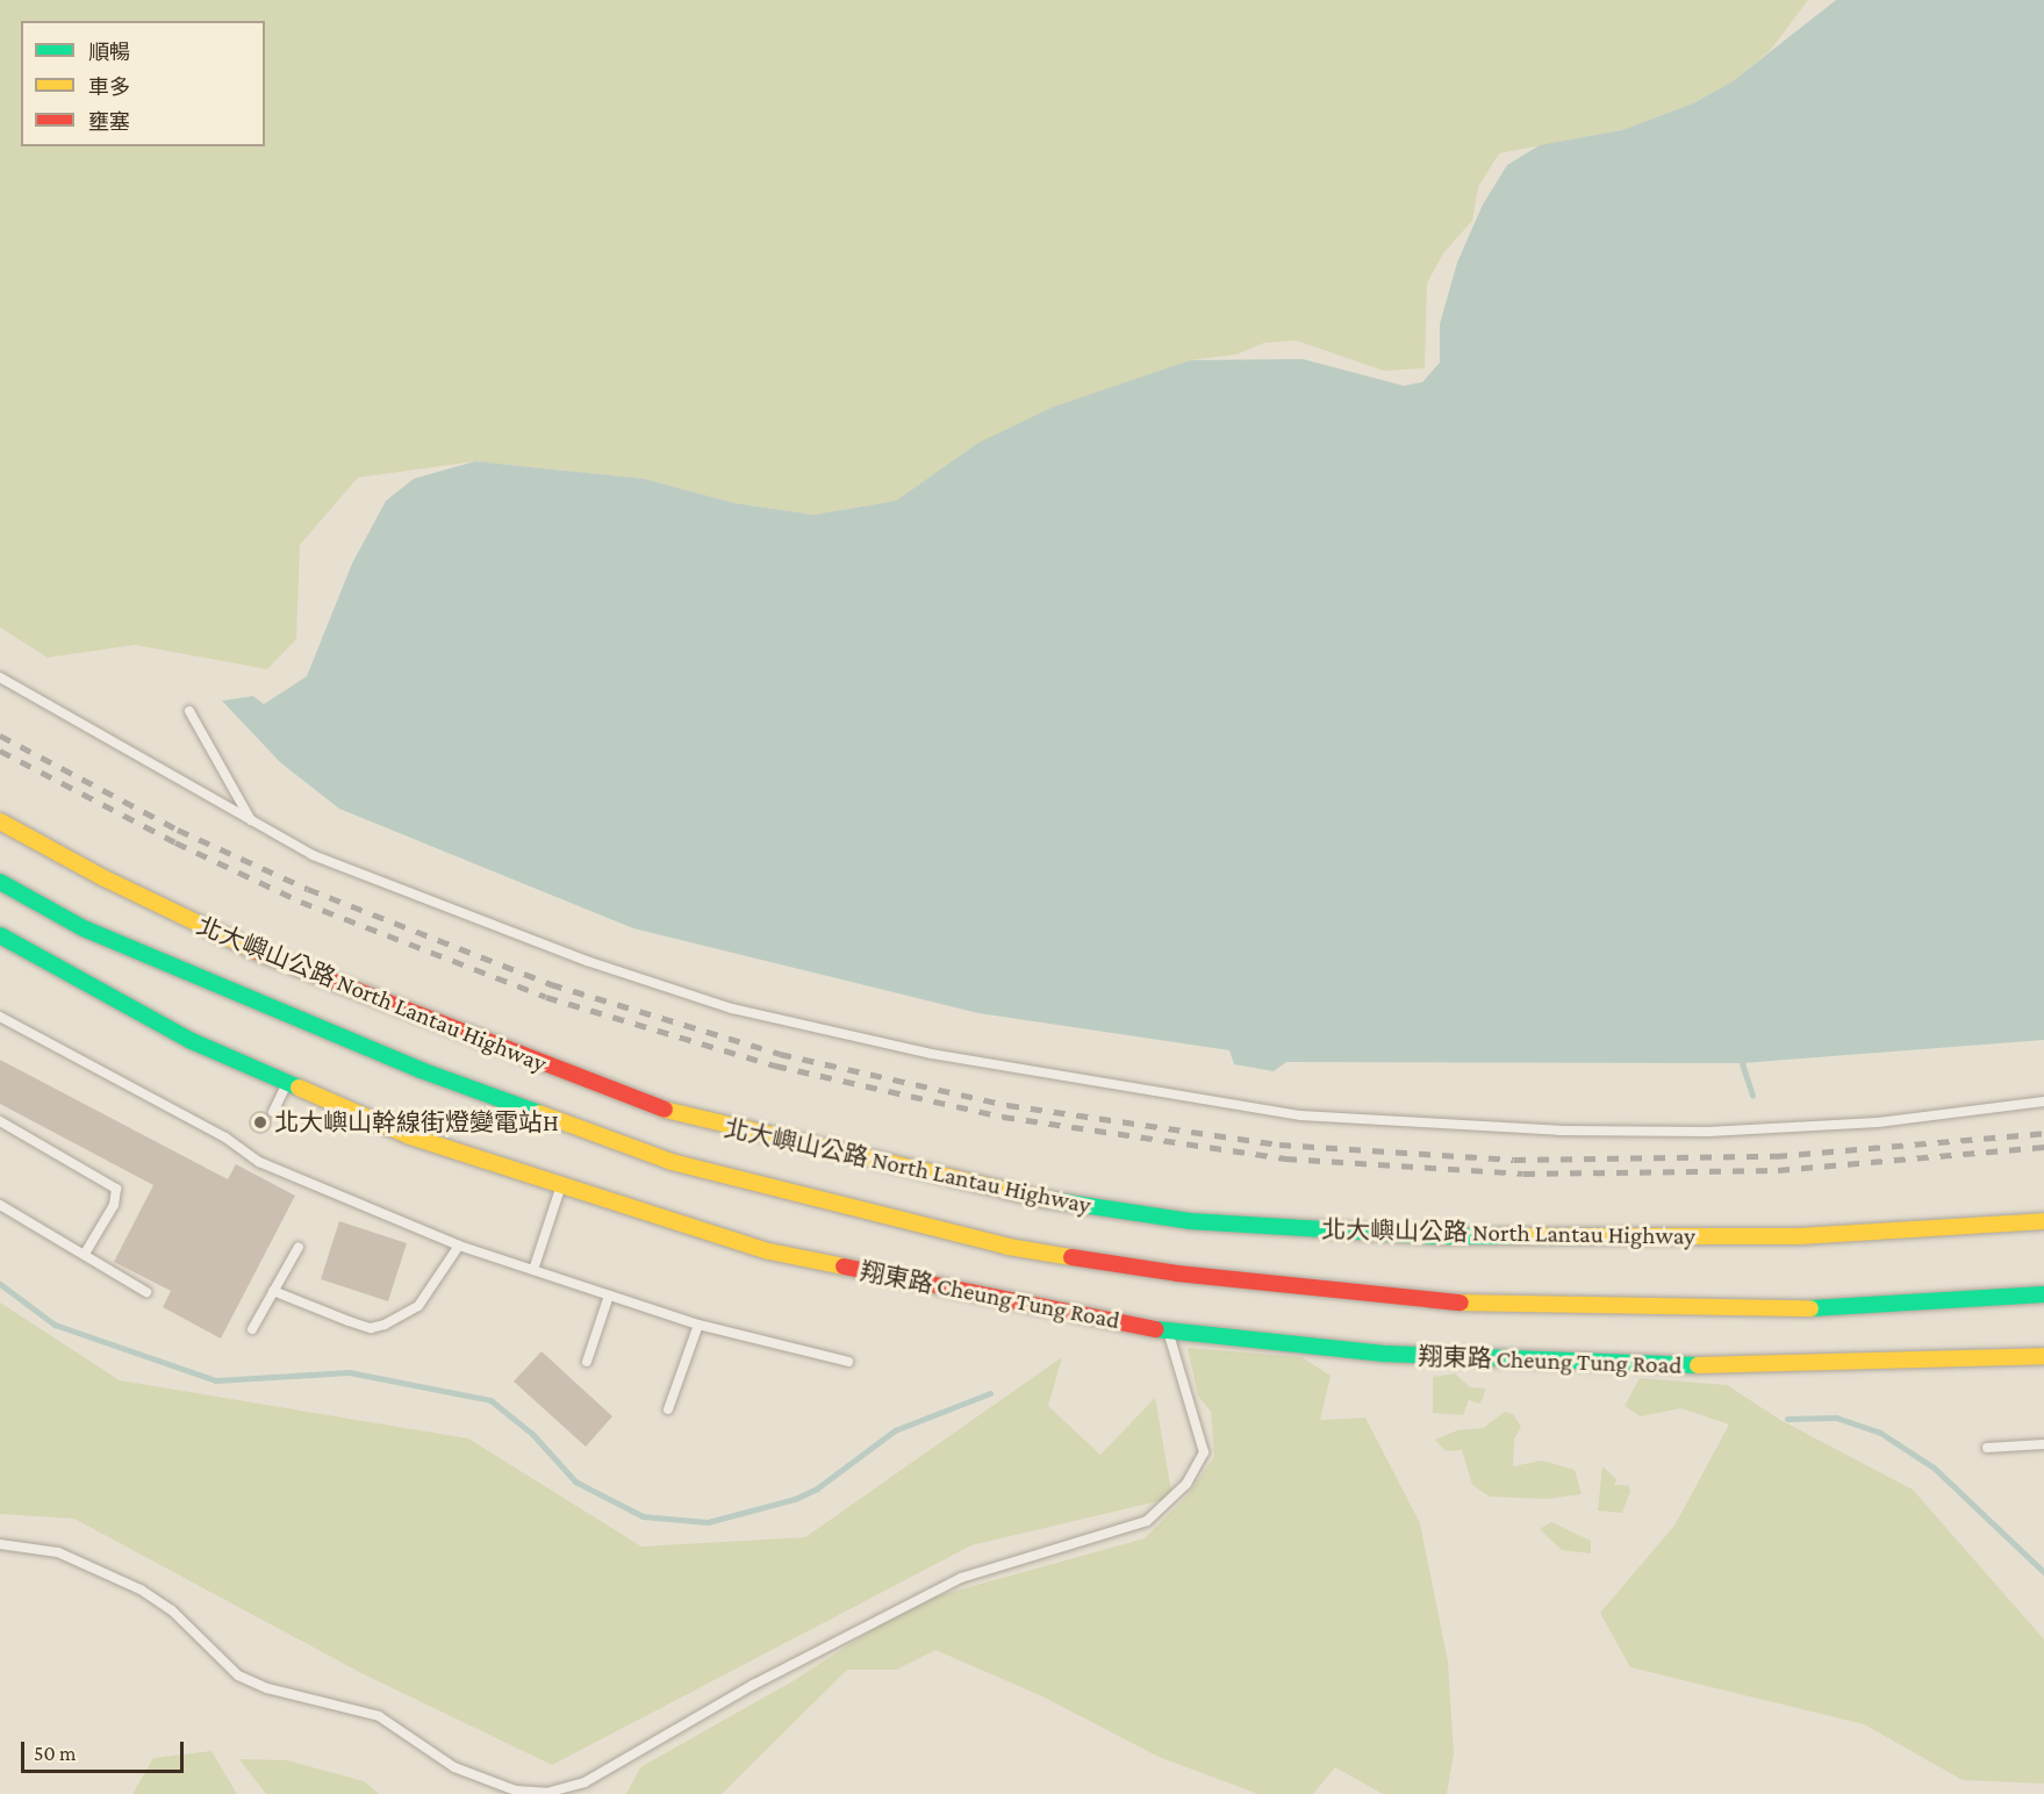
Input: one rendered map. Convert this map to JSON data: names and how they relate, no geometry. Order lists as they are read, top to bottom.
{
  "streets": {
    "main road": ["北大嶼山公路 North Lantau Highway", "翔東路 Cheung Tung Road"]
  },
  "places": ["北大嶼山幹線街燈變電站H"],
  "legend": ["順暢", "車多", "壅塞"],
  "scale_bar": "50 m"
}
